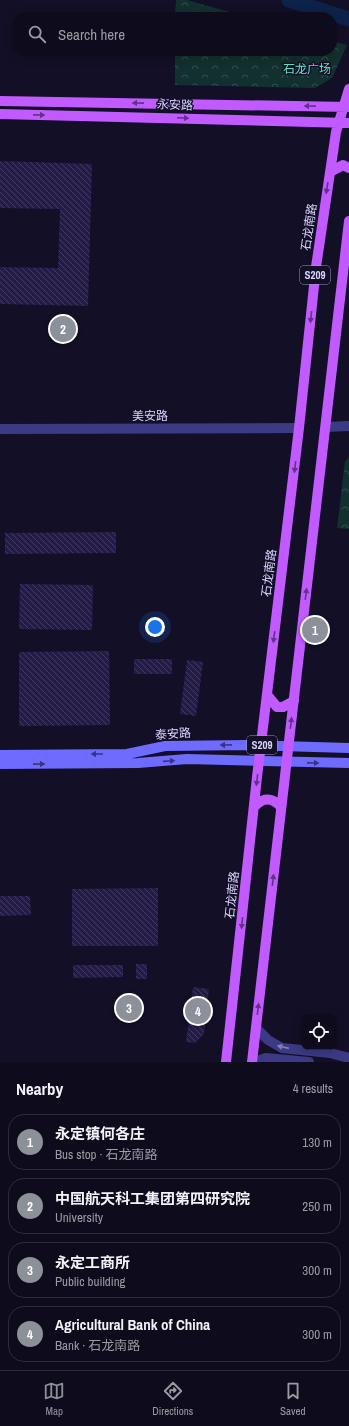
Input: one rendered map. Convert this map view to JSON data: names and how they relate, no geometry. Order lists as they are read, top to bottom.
{
  "streets": {
    "main road": [
      "永安路",
      "石龙南路",
      "S209",
      "泰安路"
    ],
    "street": ["美安路"]
  },
  "crossings": [
    ["永安路", "石龙南路"],
    ["石龙南路", "美安路"],
    ["石龙南路", "泰安路"],
    ["S209", "泰安路"]
  ],
  "parks": ["石龙广场"],
  "page": {
    "search": "Search here",
    "pins": [
      "2",
      "1",
      "3",
      "4"
    ],
    "heading": ["Nearby", "4 results"],
    "list": [
      {
        "mark": "1",
        "name": "永定镇何各庄",
        "note": "Bus stop · 石龙南路",
        "value": "130 m"
      },
      {
        "mark": "2",
        "name": "中国航天科工集团第四研究院",
        "note": "University",
        "value": "250 m"
      },
      {
        "mark": "3",
        "name": "永定工商所",
        "note": "Public building",
        "value": "300 m"
      },
      {
        "mark": "4",
        "name": "Agricultural Bank of China",
        "note": "Bank · 石龙南路",
        "value": "300 m"
      }
    ],
    "nav": ["Map", "Directions", "Saved"]
  }
}
